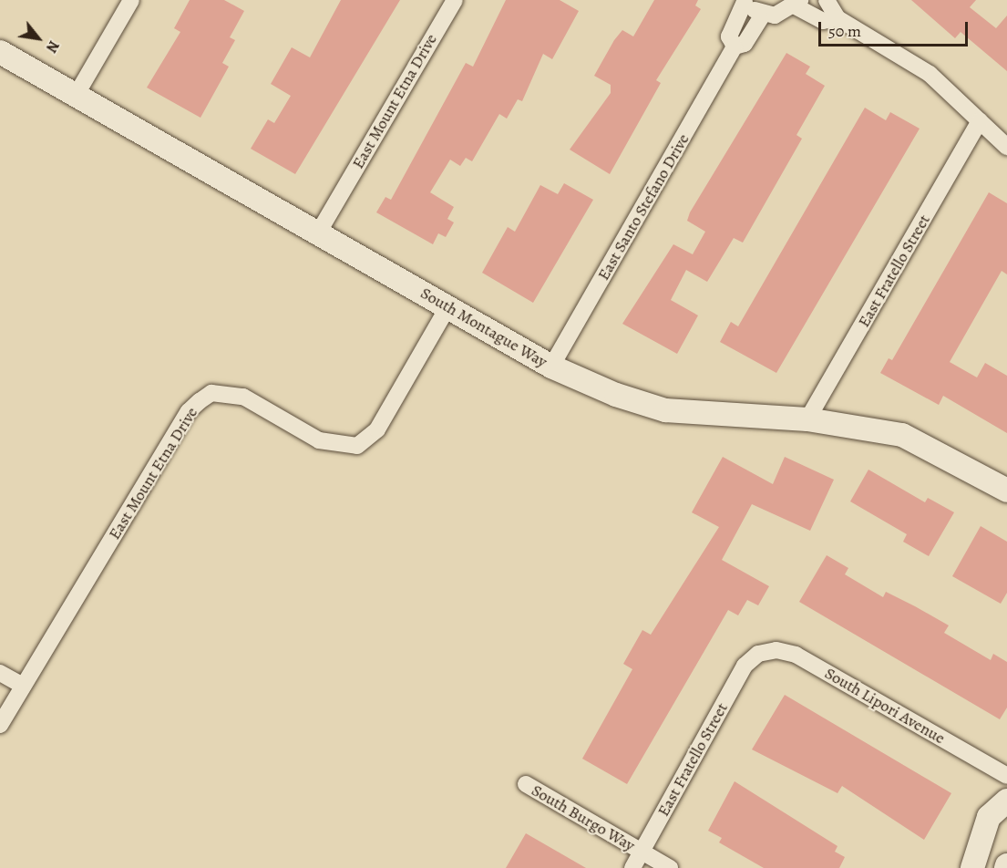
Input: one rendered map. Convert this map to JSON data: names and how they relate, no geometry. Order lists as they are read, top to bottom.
{
  "streets": {
    "street": [
      "East Mount Etna Drive",
      "East Santo Stefano Drive",
      "East Fratello Street",
      "South Montague Way",
      "South Lipori Avenue",
      "South Burgo Way"
    ]
  },
  "crossings": [
    ["East Mount Etna Drive", "South Montague Way"],
    ["East Santo Stefano Drive", "South Montague Way"],
    ["East Fratello Street", "South Montague Way"],
    ["East Fratello Street", "South Lipori Avenue"],
    ["East Fratello Street", "South Burgo Way"]
  ],
  "scale_bar": "50 m",
  "north": "bottom right"
}
